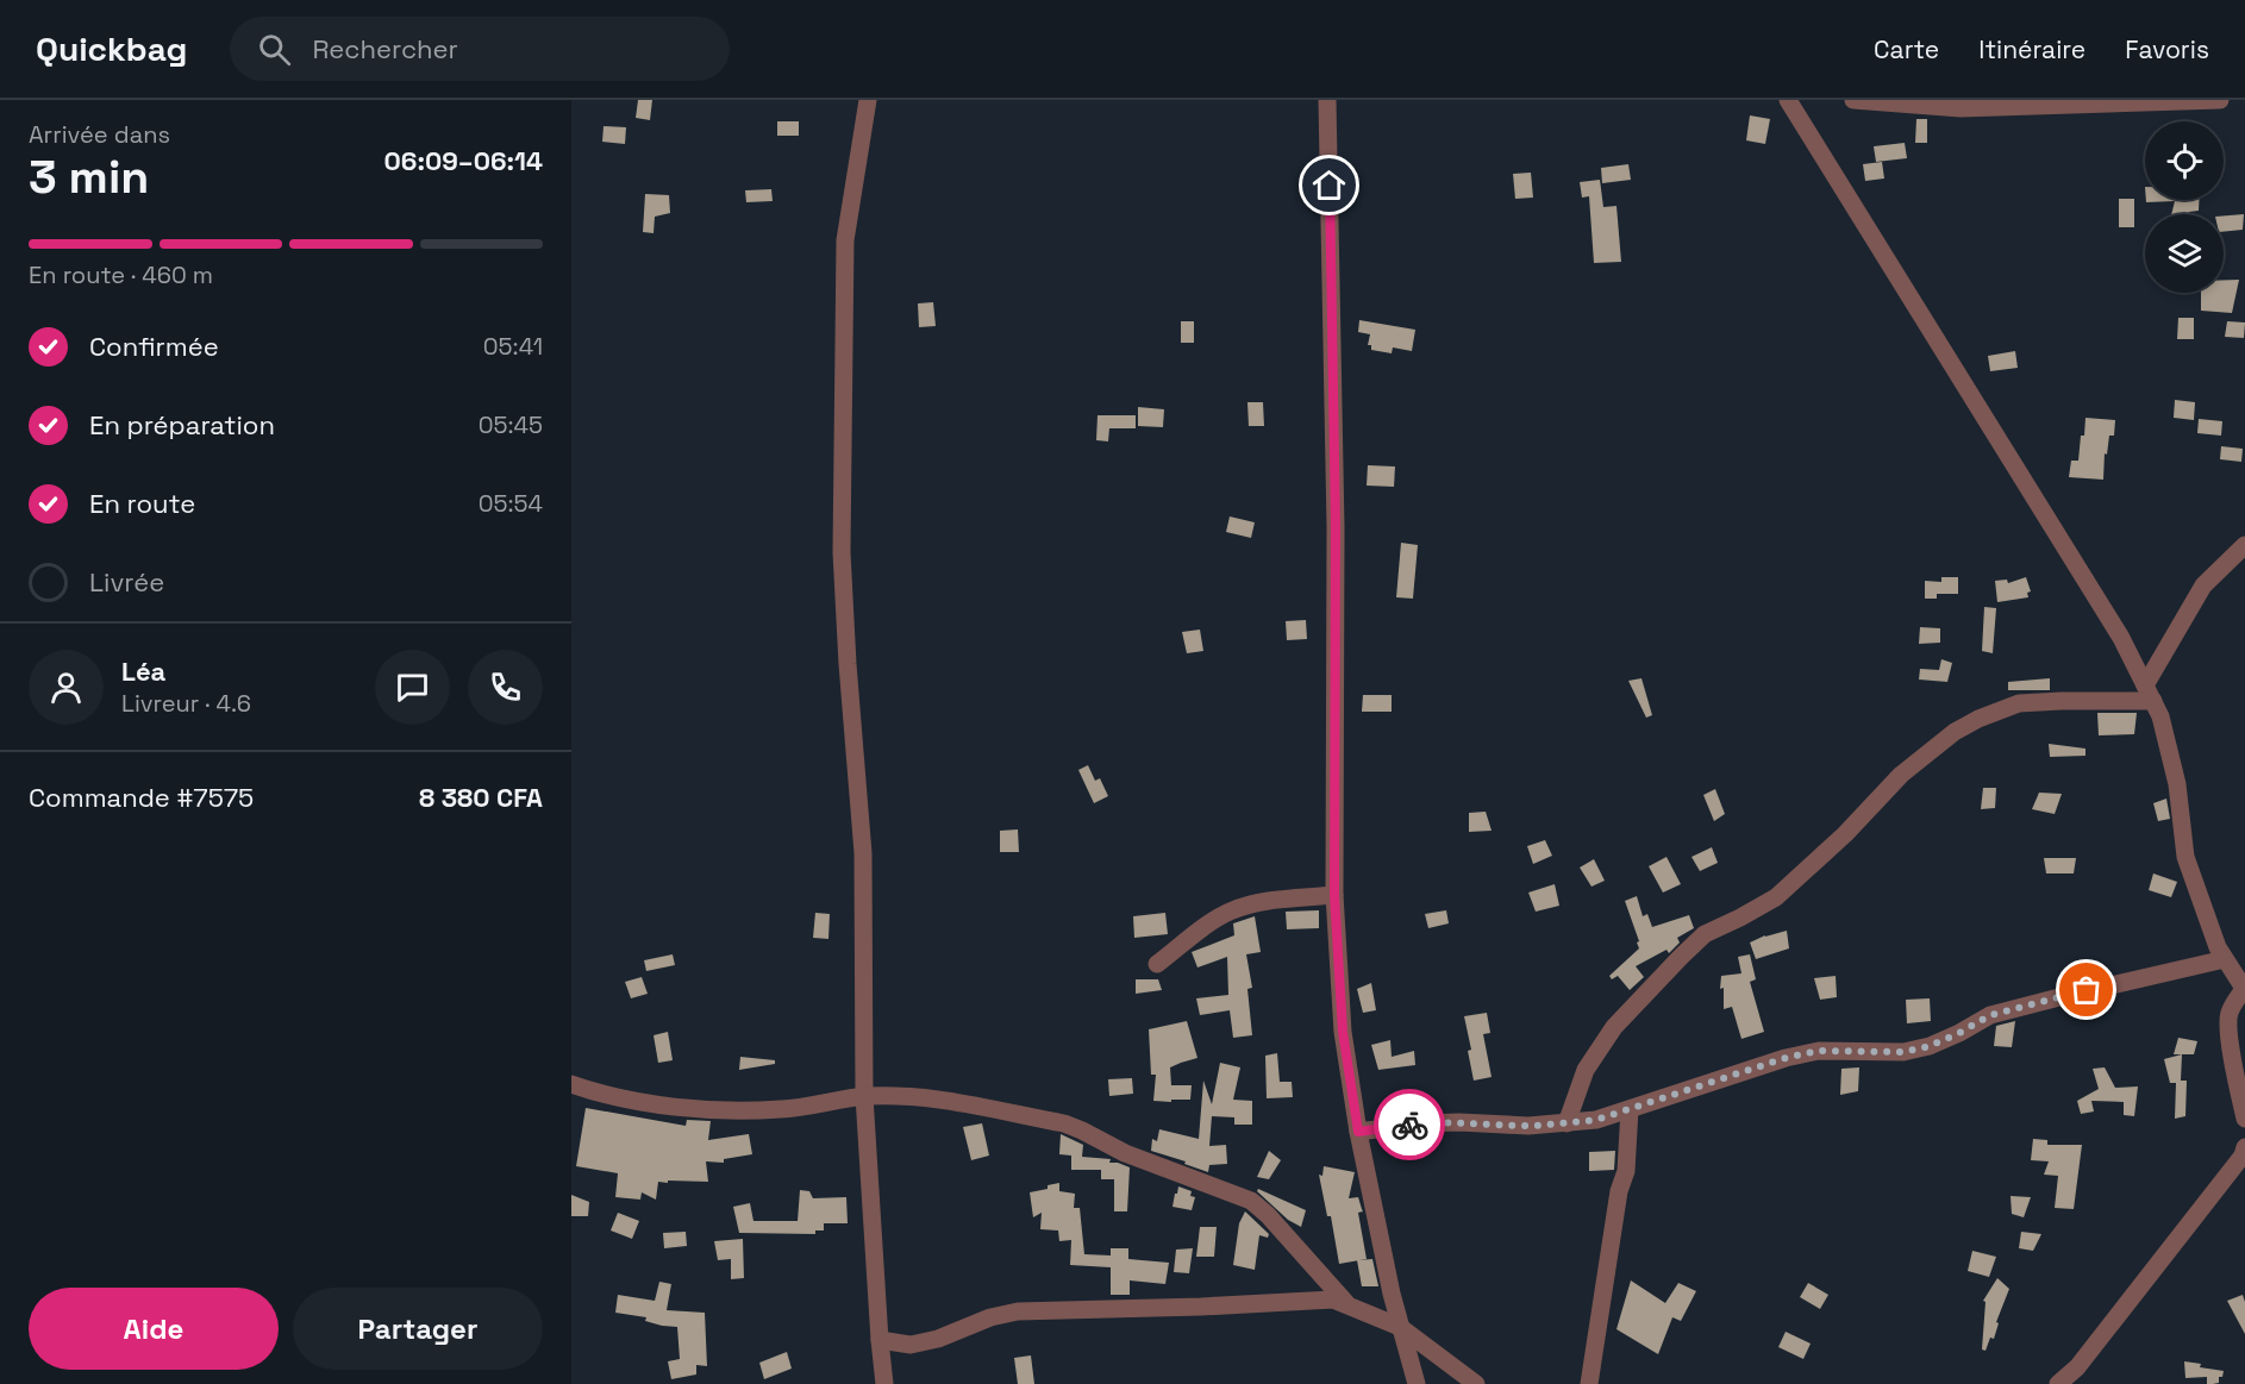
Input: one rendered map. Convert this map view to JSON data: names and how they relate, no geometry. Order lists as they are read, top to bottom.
{
  "page": {
    "header": "Quickbag",
    "search": "Rechercher",
    "nav": ["Carte", "Itinéraire", "Favoris"],
    "heading": ["3 min", "Arrivée dans", "06:09–06:14"],
    "panel": [
      "Léa",
      "Livreur · 4.6",
      "Commande #7575",
      "8 380 CFA"
    ],
    "bar": "En route · 460 m",
    "list": [
      ["Confirmée", "05:41"],
      ["En préparation", "05:45"],
      ["En route", "05:54"],
      "Livrée"
    ],
    "buttons": ["Aide", "Partager"]
  }
}
